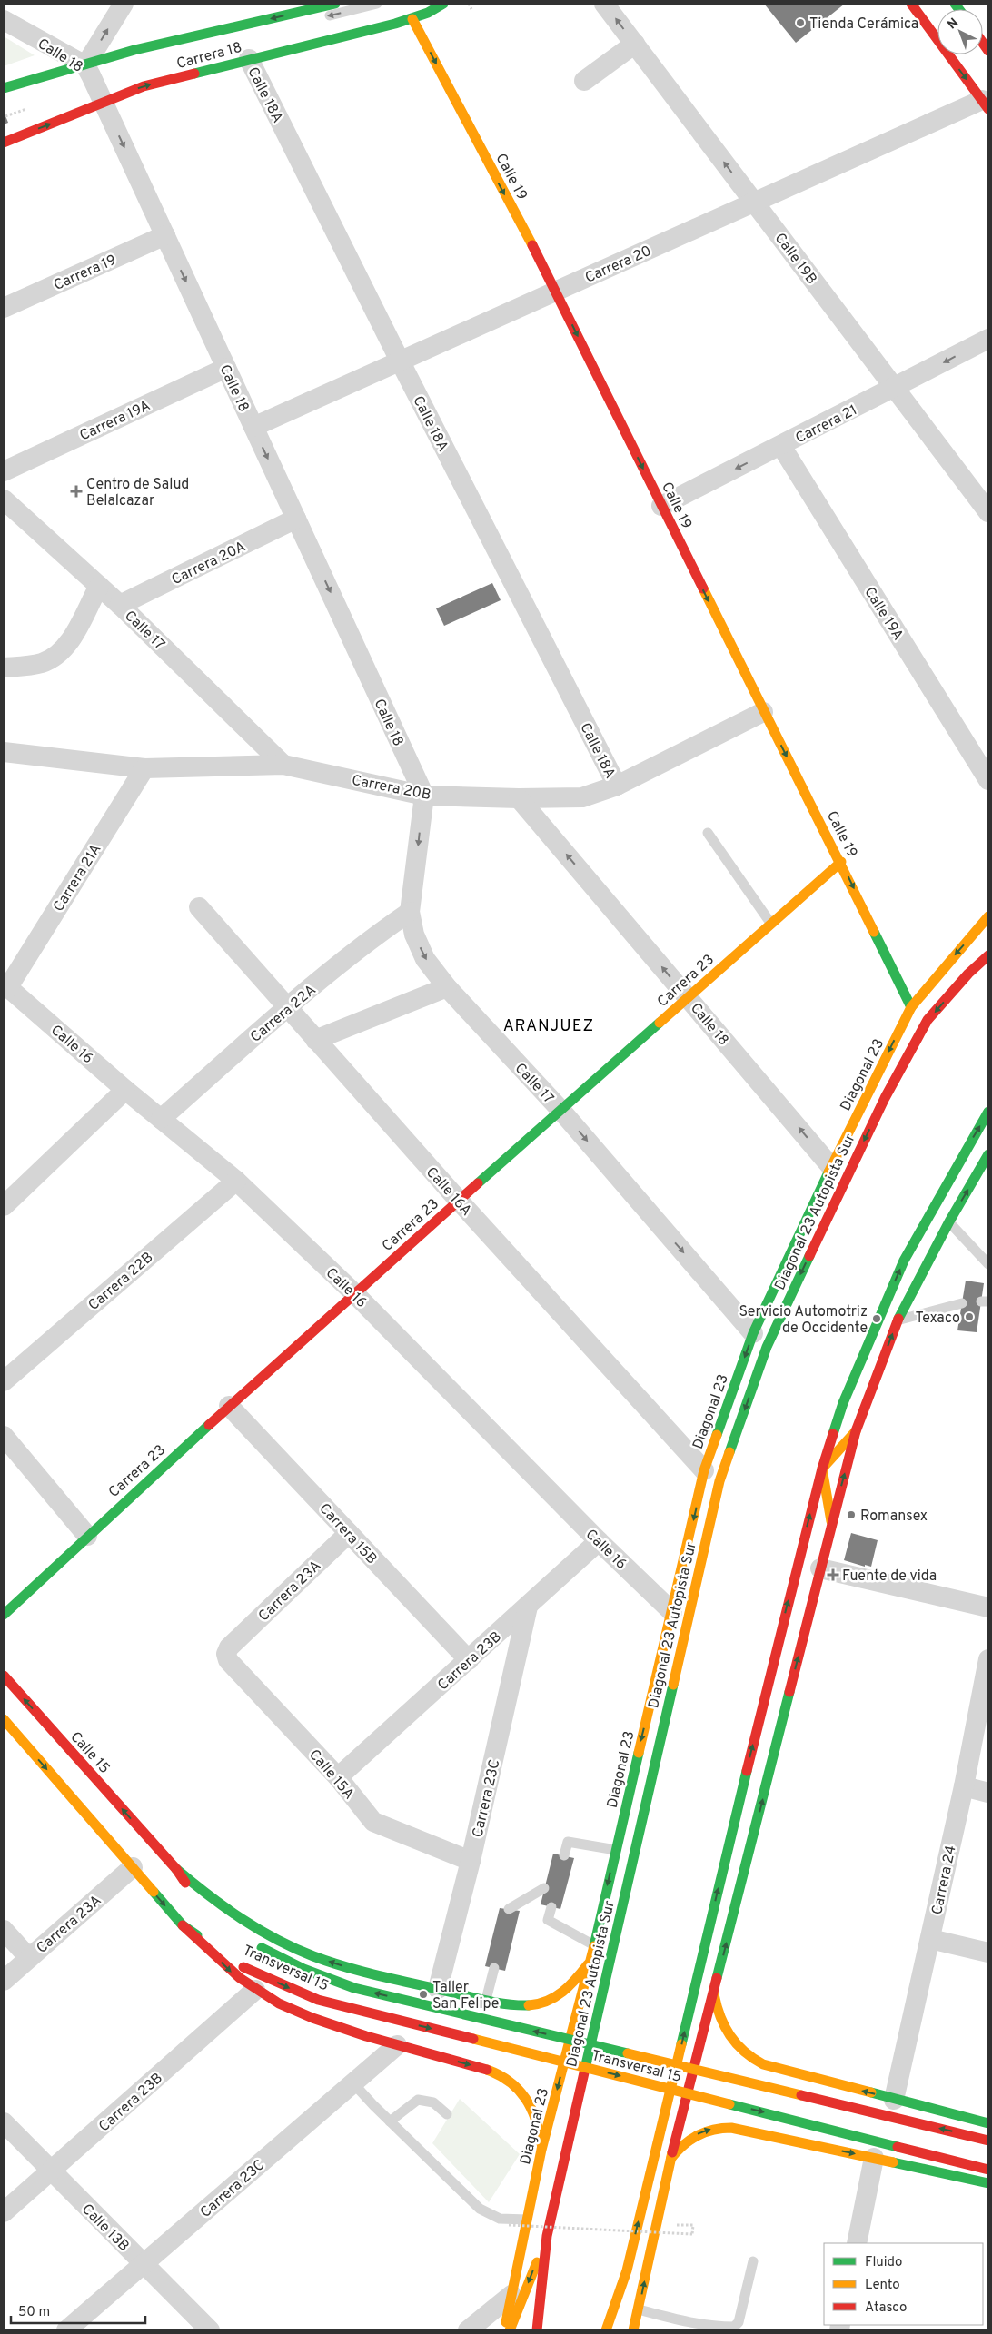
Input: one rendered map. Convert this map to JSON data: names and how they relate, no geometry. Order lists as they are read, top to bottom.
{
  "streets": {
    "street": [
      "Calle 18",
      "Carrera 18",
      "Calle 18A",
      "Calle 19",
      "Calle 19B",
      "Carrera 20",
      "Carrera 19",
      "Carrera 19A",
      "Carrera 21",
      "Carrera 20A",
      "Calle 19A",
      "Calle 17",
      "Carrera 20B",
      "Carrera 21A",
      "Carrera 23",
      "Carrera 22A",
      "Calle 16",
      "Diagonal 23",
      "Calle 16A",
      "Diagonal 23 Autopista Sur",
      "Carrera 22B",
      "Carrera 15B",
      "Carrera 23A",
      "Carrera 23B",
      "Calle 15",
      "Calle 15A",
      "Carrera 23C",
      "Carrera 24",
      "Transversal 15",
      "Calle 13B"
    ]
  },
  "crossings": [
    ["Calle 18", "Carrera 18"],
    ["Calle 18", "Carrera 20"],
    ["Calle 18", "Carrera 19"],
    ["Calle 18", "Carrera 19A"],
    ["Calle 18", "Carrera 20A"],
    ["Calle 18", "Calle 17"],
    ["Calle 18", "Carrera 20B"],
    ["Calle 18", "Carrera 23"],
    ["Calle 18", "Diagonal 23"],
    ["Carrera 18", "Calle 18A"],
    ["Carrera 18", "Calle 19"],
    ["Calle 18A", "Carrera 20"],
    ["Calle 18A", "Carrera 20B"],
    ["Calle 19", "Carrera 20"],
    ["Calle 19", "Carrera 21"],
    ["Calle 19", "Carrera 20B"],
    ["Calle 19", "Carrera 23"],
    ["Calle 19", "Diagonal 23"],
    ["Calle 19B", "Carrera 20"],
    ["Calle 19B", "Carrera 21"],
    ["Carrera 21", "Calle 19A"],
    ["Carrera 20A", "Calle 17"],
    ["Calle 17", "Carrera 20B"],
    ["Calle 17", "Carrera 23"],
    ["Calle 17", "Carrera 22A"],
    ["Calle 17", "Diagonal 23"],
    ["Carrera 20B", "Carrera 21A"],
    ["Carrera 21A", "Calle 16"],
    ["Carrera 23", "Calle 16"],
    ["Carrera 23", "Calle 16A"],
    ["Carrera 23", "Carrera 15B"],
    ["Carrera 22A", "Calle 16"],
    ["Carrera 22A", "Calle 16A"],
    ["Calle 16", "Diagonal 23"],
    ["Calle 16", "Carrera 22B"],
    ["Calle 16", "Carrera 23B"],
    ["Diagonal 23", "Calle 16A"],
    ["Carrera 15B", "Carrera 23A"],
    ["Carrera 15B", "Carrera 23B"],
    ["Carrera 23A", "Calle 15A"],
    ["Carrera 23A", "Transversal 15"],
    ["Carrera 23B", "Calle 15A"],
    ["Carrera 23B", "Carrera 23C"],
    ["Carrera 23B", "Calle 13B"],
    ["Calle 15A", "Carrera 23C"],
    ["Carrera 23C", "Calle 13B"]
  ],
  "one_way": [
    "Calle 19",
    "Calle 19B",
    "Carrera 21",
    "Calle 17",
    "Diagonal 23"
  ],
  "districts": ["ARANJUEZ"],
  "places": {
    "other": [
      "Tienda Cerámica",
      "Texaco",
      "Servicio Automotriz de Occidente",
      "Romansex",
      "Taller San Felipe"
    ],
    "health": ["Centro de Salud Belalcazar", "Fuente de vida"]
  },
  "legend": ["Fluido", "Lento", "Atasco"],
  "scale_bar": "50 m",
  "north": "top left"
}
